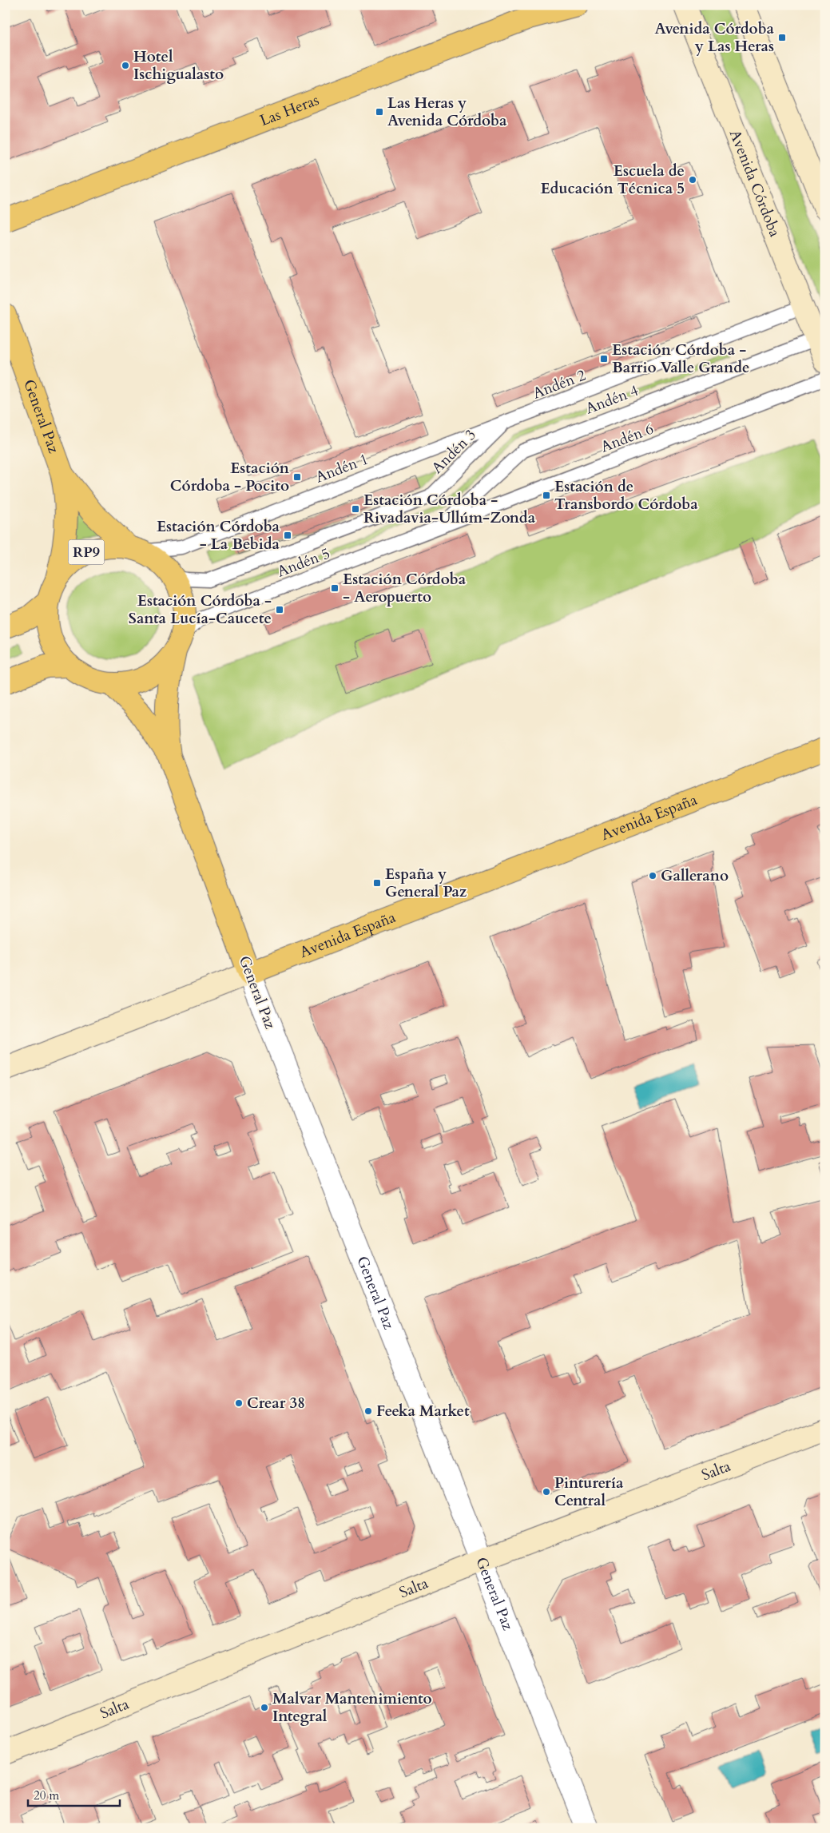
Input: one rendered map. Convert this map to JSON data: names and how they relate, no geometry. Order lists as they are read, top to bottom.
{
  "streets": {
    "main road": [
      "Las Heras",
      "Avenida Córdoba",
      "General Paz",
      "RP9",
      "Avenida España",
      "Salta"
    ],
    "lane": [
      "Andén 2",
      "Andén 4",
      "Andén 6",
      "Andén 3",
      "Andén 1",
      "Andén 5"
    ]
  },
  "crossings": [
    ["Avenida Córdoba", "Andén 2"],
    ["Avenida Córdoba", "Andén 4"],
    ["Andén 2", "Andén 3"],
    ["Andén 2", "Andén 1"],
    ["Andén 4", "Andén 6"],
    ["Andén 4", "Andén 5"],
    ["General Paz", "Andén 3"],
    ["General Paz", "Andén 1"],
    ["General Paz", "RP9"],
    ["General Paz", "Andén 5"],
    ["General Paz", "Avenida España"],
    ["General Paz", "Salta"],
    ["Andén 6", "Andén 5"],
    ["Andén 3", "Andén 1"],
    ["Andén 3", "RP9"],
    ["Andén 3", "Andén 5"],
    ["Andén 1", "RP9"],
    ["Andén 1", "Andén 5"],
    ["RP9", "Andén 5"]
  ],
  "places": {
    "transit": [
      "Avenida Córdoba y Las Heras",
      "Las Heras y Avenida Córdoba",
      "Estación Córdoba - Barrio Valle Grande",
      "Estación Córdoba - Pocito",
      "Estación de Transbordo Córdoba",
      "Estación Córdoba - Rivadavia-Ullúm-Zonda",
      "Estación Córdoba - La Bebida",
      "Estación Córdoba - Aeropuerto",
      "Estación Córdoba - Santa Lucía-Caucete",
      "España y General Paz"
    ],
    "other": [
      "Hotel Ischigualasto",
      "Escuela de Educación Técnica 5",
      "Gallerano",
      "Crear 38",
      "Feeka Market",
      "Pinturería Central",
      "Malvar Mantenimiento Integral"
    ]
  },
  "scale_bar": "20 m"
}
